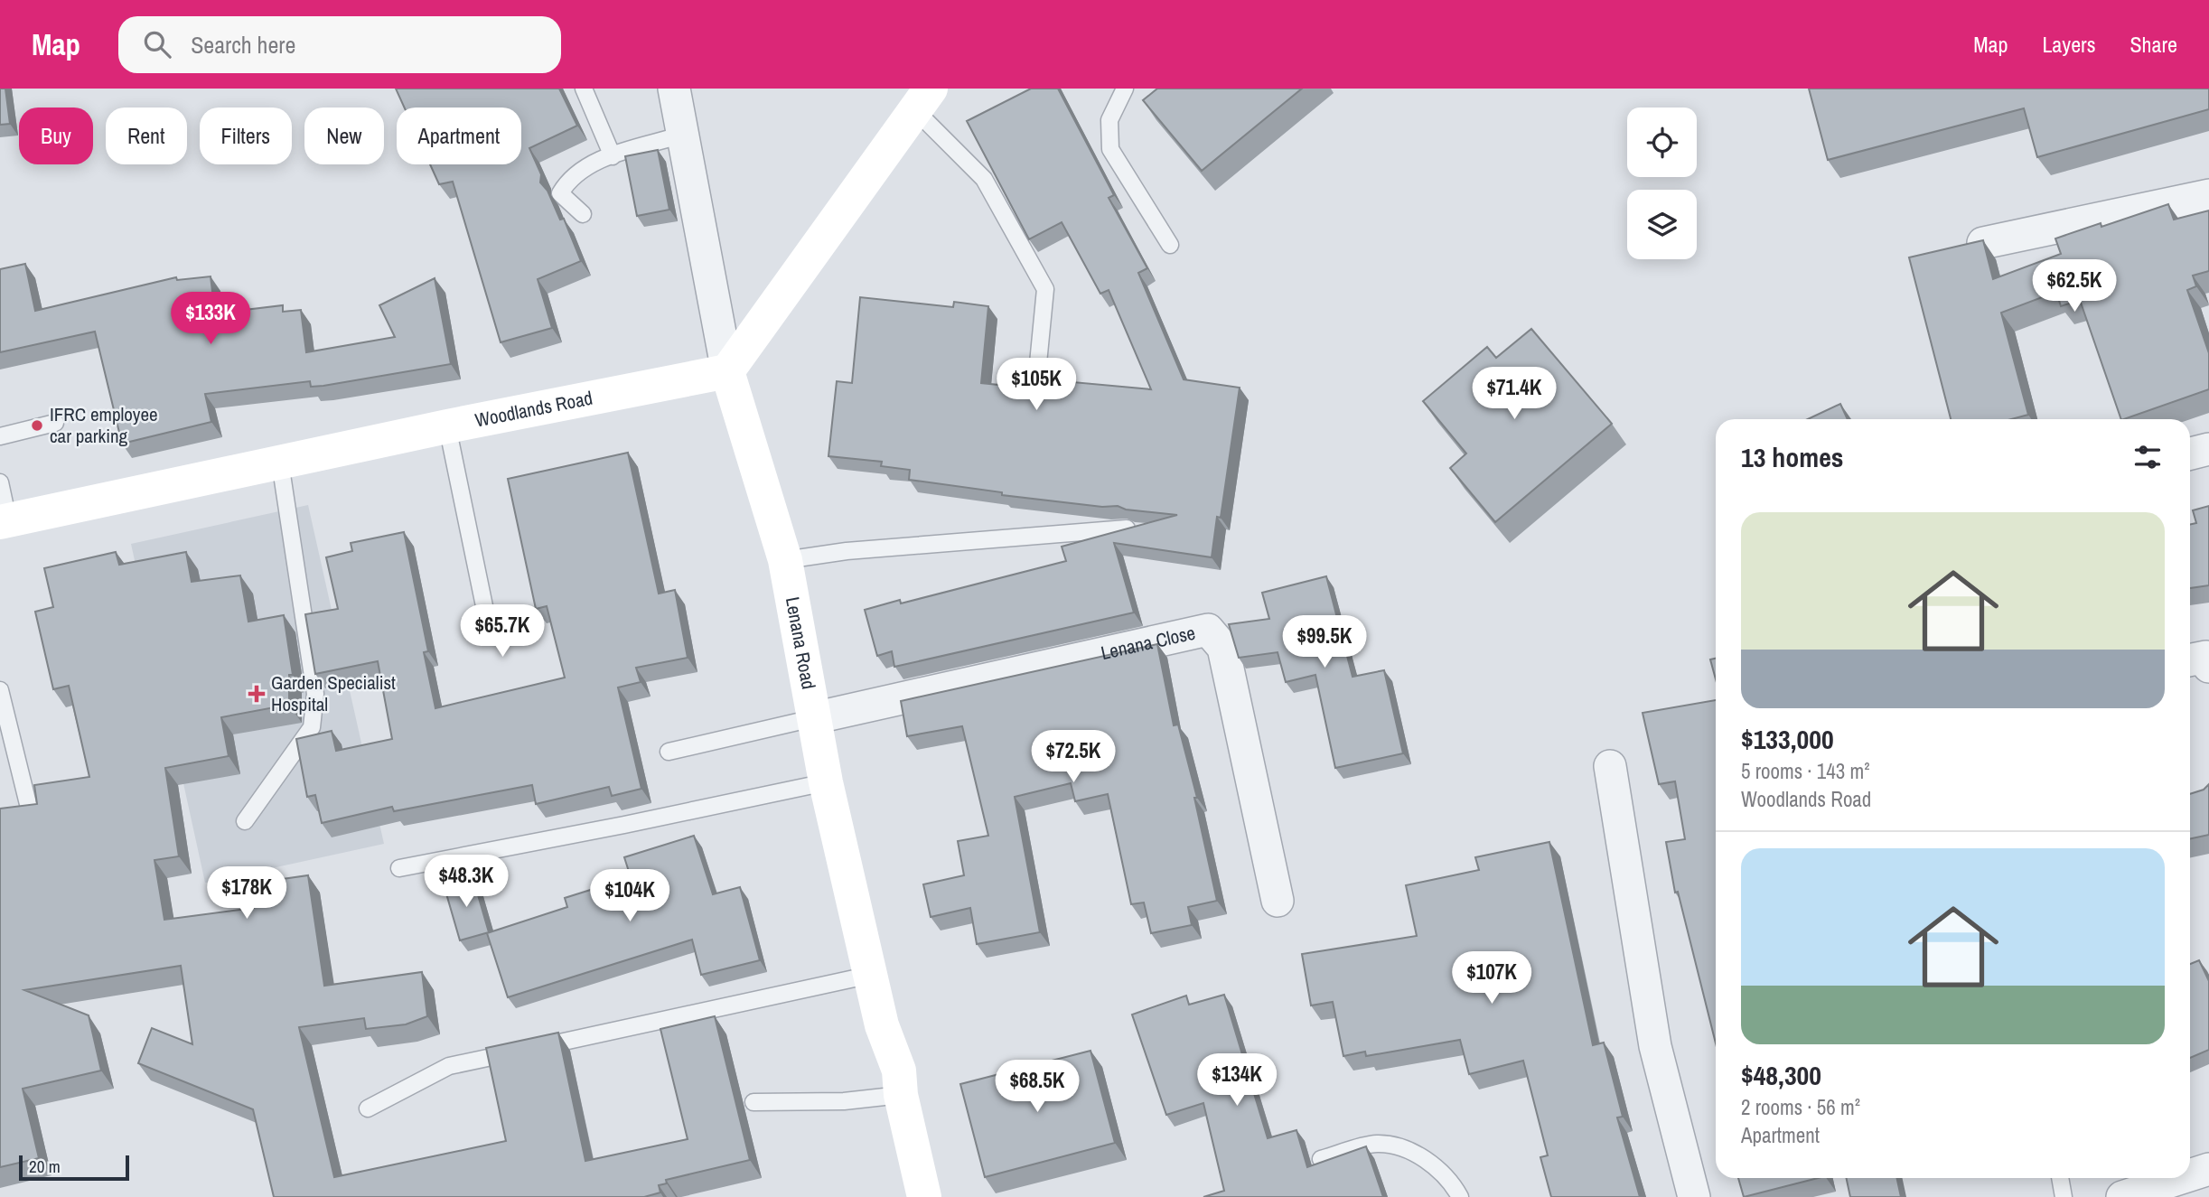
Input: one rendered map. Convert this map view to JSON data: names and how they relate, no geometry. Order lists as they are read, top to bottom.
{
  "streets": {
    "street": ["Woodlands Road", "Lenana Road", "Lenana Close"]
  },
  "crossings": [
    ["Woodlands Road", "Lenana Road"],
    ["Lenana Road", "Lenana Close"]
  ],
  "places": {
    "other": ["IFRC employee car parking"],
    "health": ["Garden Specialist Hospital"]
  },
  "scale_bar": "20 m",
  "page": {
    "header": "Map",
    "search": "Search here",
    "nav": ["Map", "Layers", "Share"],
    "chip": [
      "Buy",
      "Rent",
      "Filters",
      "New",
      "Apartment"
    ],
    "price": [
      "$62.5K",
      "$133K",
      "$105K",
      "$71.4K",
      "$65.7K",
      "$99.5K",
      "$72.5K",
      "$48.3K",
      "$178K",
      "$104K",
      "$107K",
      "$134K",
      "$68.5K"
    ],
    "heading": "13 homes",
    "list": [
      {
        "name": "$133,000",
        "note": "5 rooms · 143 m² · Woodlands Road"
      },
      {
        "name": "$48,300",
        "note": "2 rooms · 56 m² · Apartment"
      }
    ],
    "scale": "20 m"
  }
}
